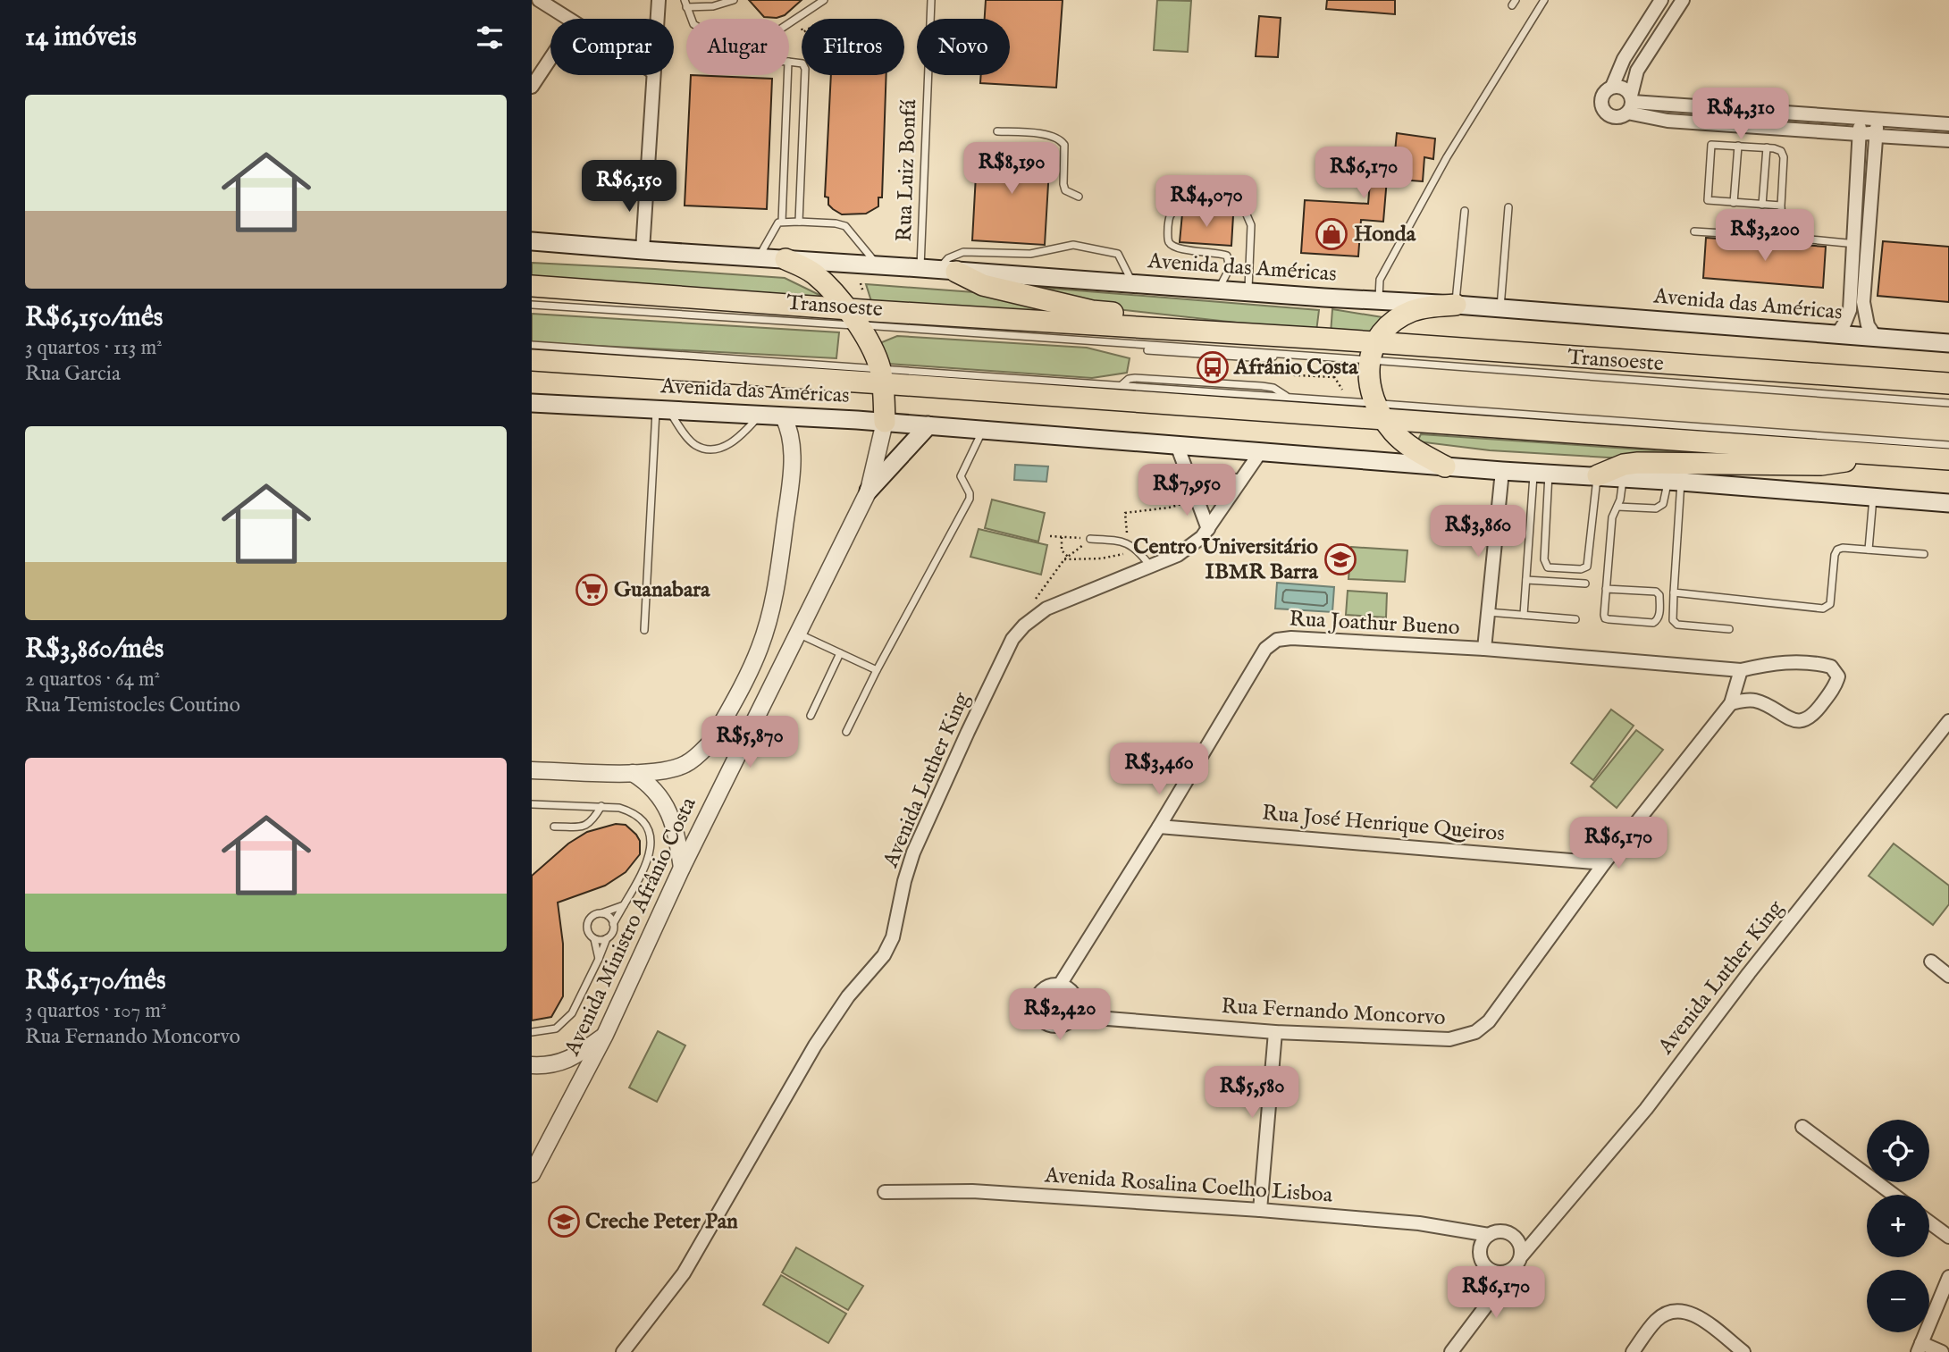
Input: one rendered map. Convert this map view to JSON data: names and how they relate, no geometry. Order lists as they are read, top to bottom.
{
  "streets": {
    "highway": ["Avenida das Américas"],
    "street": [
      "Rua Joathur Bueno",
      "Avenida Luther King",
      "Rua José Henrique Queiros",
      "Avenida Ministro Afrânio Costa",
      "Rua Fernando Moncorvo",
      "Avenida Rosalina Coelho Lisboa"
    ],
    "lane": ["Rua Luiz Bonfá", "Transoeste"]
  },
  "crossings": [
    ["Rua Luiz Bonfá", "Avenida das Américas"],
    ["Avenida das Américas", "Avenida Luther King"],
    ["Avenida das Américas", "Avenida Ministro Afrânio Costa"],
    ["Rua Joathur Bueno", "Rua José Henrique Queiros"],
    ["Rua Joathur Bueno", "Rua Fernando Moncorvo"],
    ["Avenida Luther King", "Avenida Rosalina Coelho Lisboa"],
    ["Rua José Henrique Queiros", "Rua Fernando Moncorvo"]
  ],
  "places": {
    "shop": ["Honda"],
    "bus stop": ["Afrânio Costa"],
    "school or university": ["Centro Universitário IBMR Barra", "Creche Peter Pan"],
    "supermarket": ["Guanabara"]
  },
  "page": {
    "heading": "14 imóveis",
    "chip": [
      "Comprar",
      "Alugar",
      "Filtros",
      "Novo"
    ],
    "list": [
      {
        "name": "R$6,150/mês",
        "note": "3 quartos · 113 m² · Rua Garcia"
      },
      {
        "name": "R$3,860/mês",
        "note": "2 quartos · 64 m² · Rua Temistocles Coutino"
      },
      {
        "name": "R$6,170/mês",
        "note": "3 quartos · 107 m² · Rua Fernando Moncorvo"
      }
    ],
    "price": [
      "R$4,310",
      "R$8,190",
      "R$6,170",
      "R$6,150",
      "R$4,070",
      "R$3,200",
      "R$7,950",
      "R$3,860",
      "R$5,870",
      "R$3,460",
      "R$6,170",
      "R$2,420",
      "R$5,580",
      "R$6,170"
    ],
    "map_buttons": ["+", "−"]
  }
}
